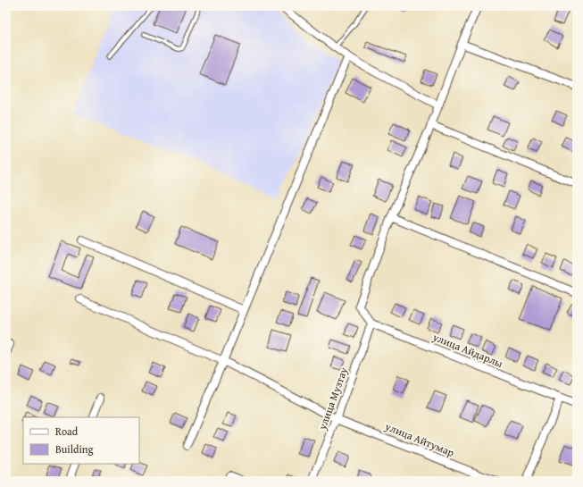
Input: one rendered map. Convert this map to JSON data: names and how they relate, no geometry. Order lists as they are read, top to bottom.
{
  "streets": {
    "street": ["улица Айдарлы", "улица Музтау", "улица Айтумар"]
  },
  "crossings": [
    ["улица Айдарлы", "улица Музтау"],
    ["улица Музтау", "улица Айтумар"]
  ],
  "legend": ["Road", "Building"]
}
